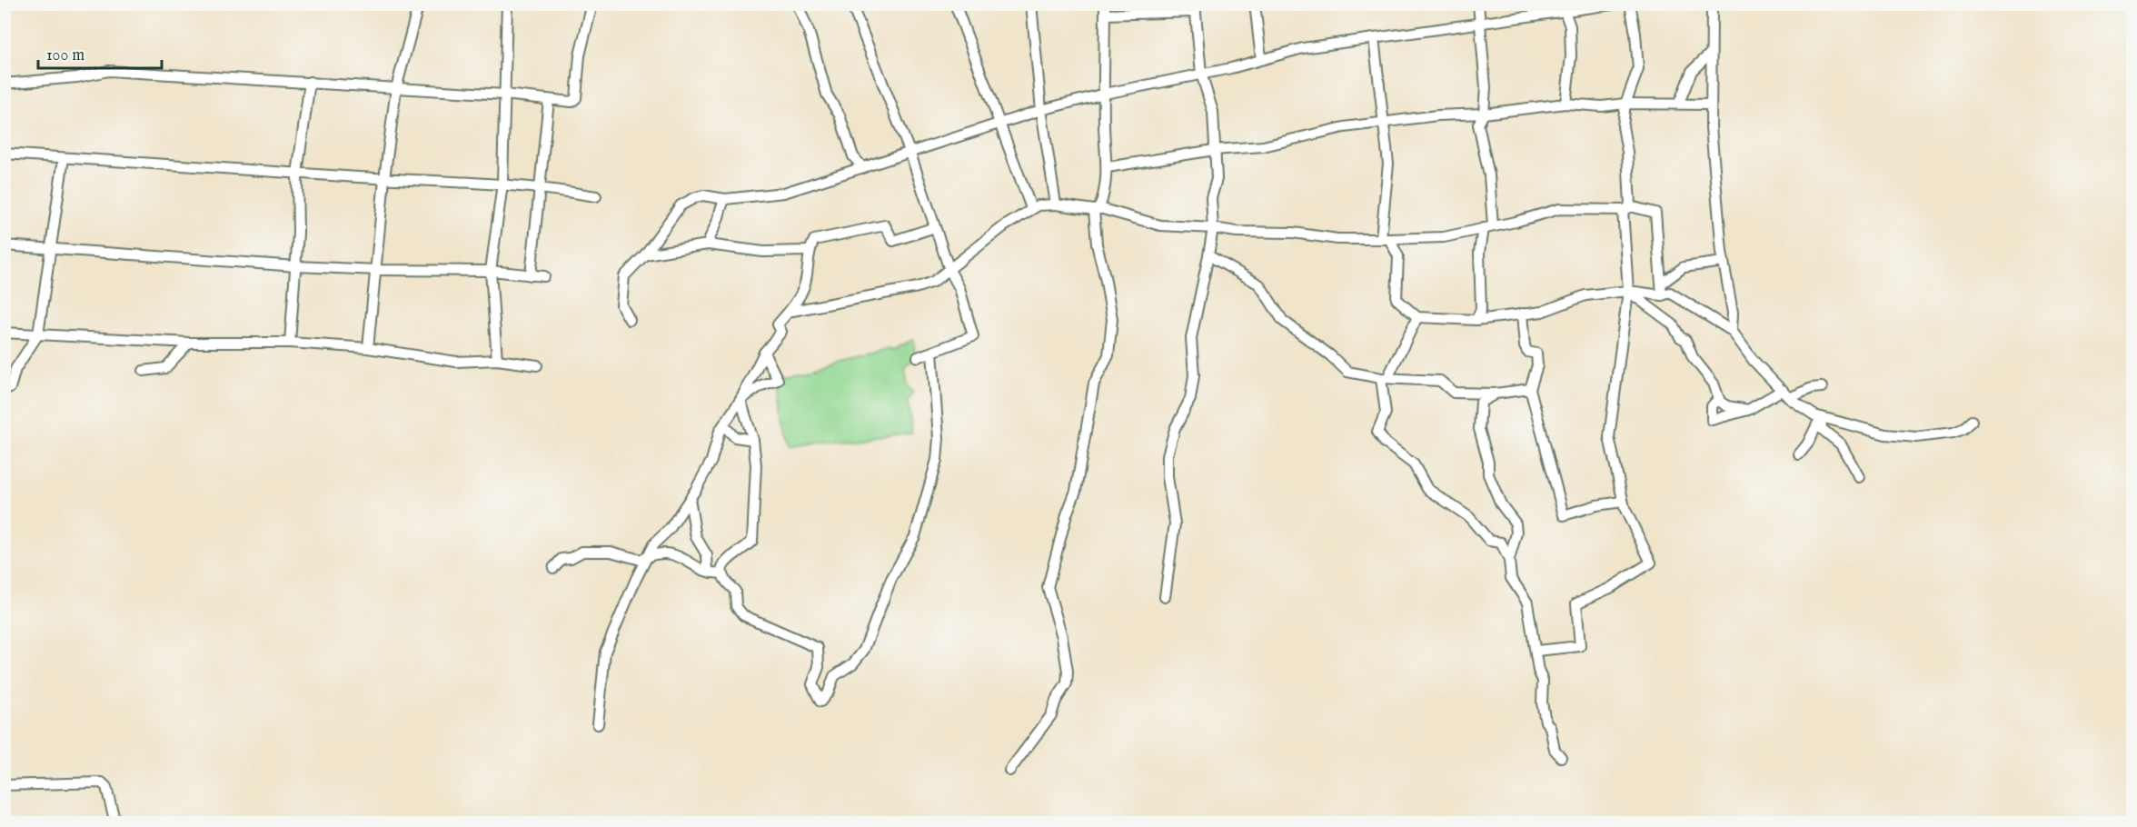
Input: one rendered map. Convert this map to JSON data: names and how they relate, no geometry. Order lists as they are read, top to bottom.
{
  "scale_bar": "100 m"
}
